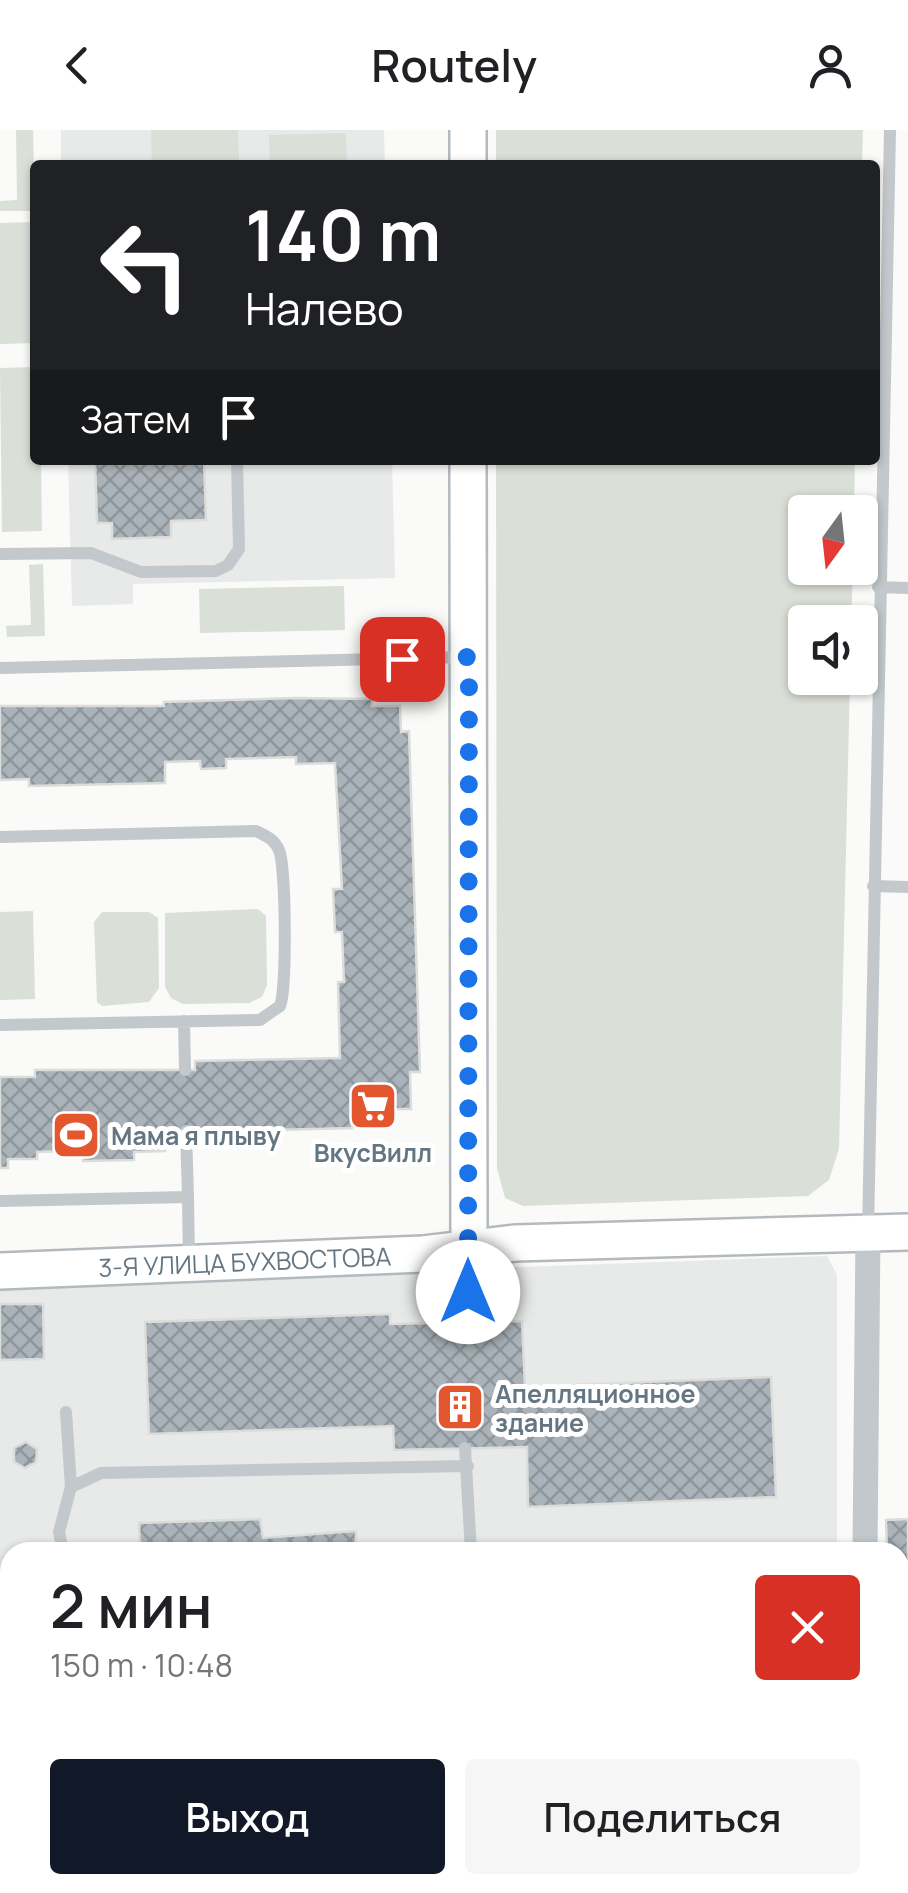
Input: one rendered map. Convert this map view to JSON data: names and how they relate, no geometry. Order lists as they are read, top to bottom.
{
  "streets": {
    "street": ["3-Я УЛИЦА БУХВОСТОВА"]
  },
  "places": {
    "supermarket": ["ВкусВилл"],
    "sports": ["Мама я плыву"],
    "building": ["Апелляционное здание"]
  },
  "north": "bottom",
  "page": {
    "header": "Routely",
    "turn": ["140 m", "Налево"],
    "then": "Затем",
    "heading": ["2 мин", "150 m · 10:48"],
    "buttons": ["Выход", "Поделиться"]
  }
}
